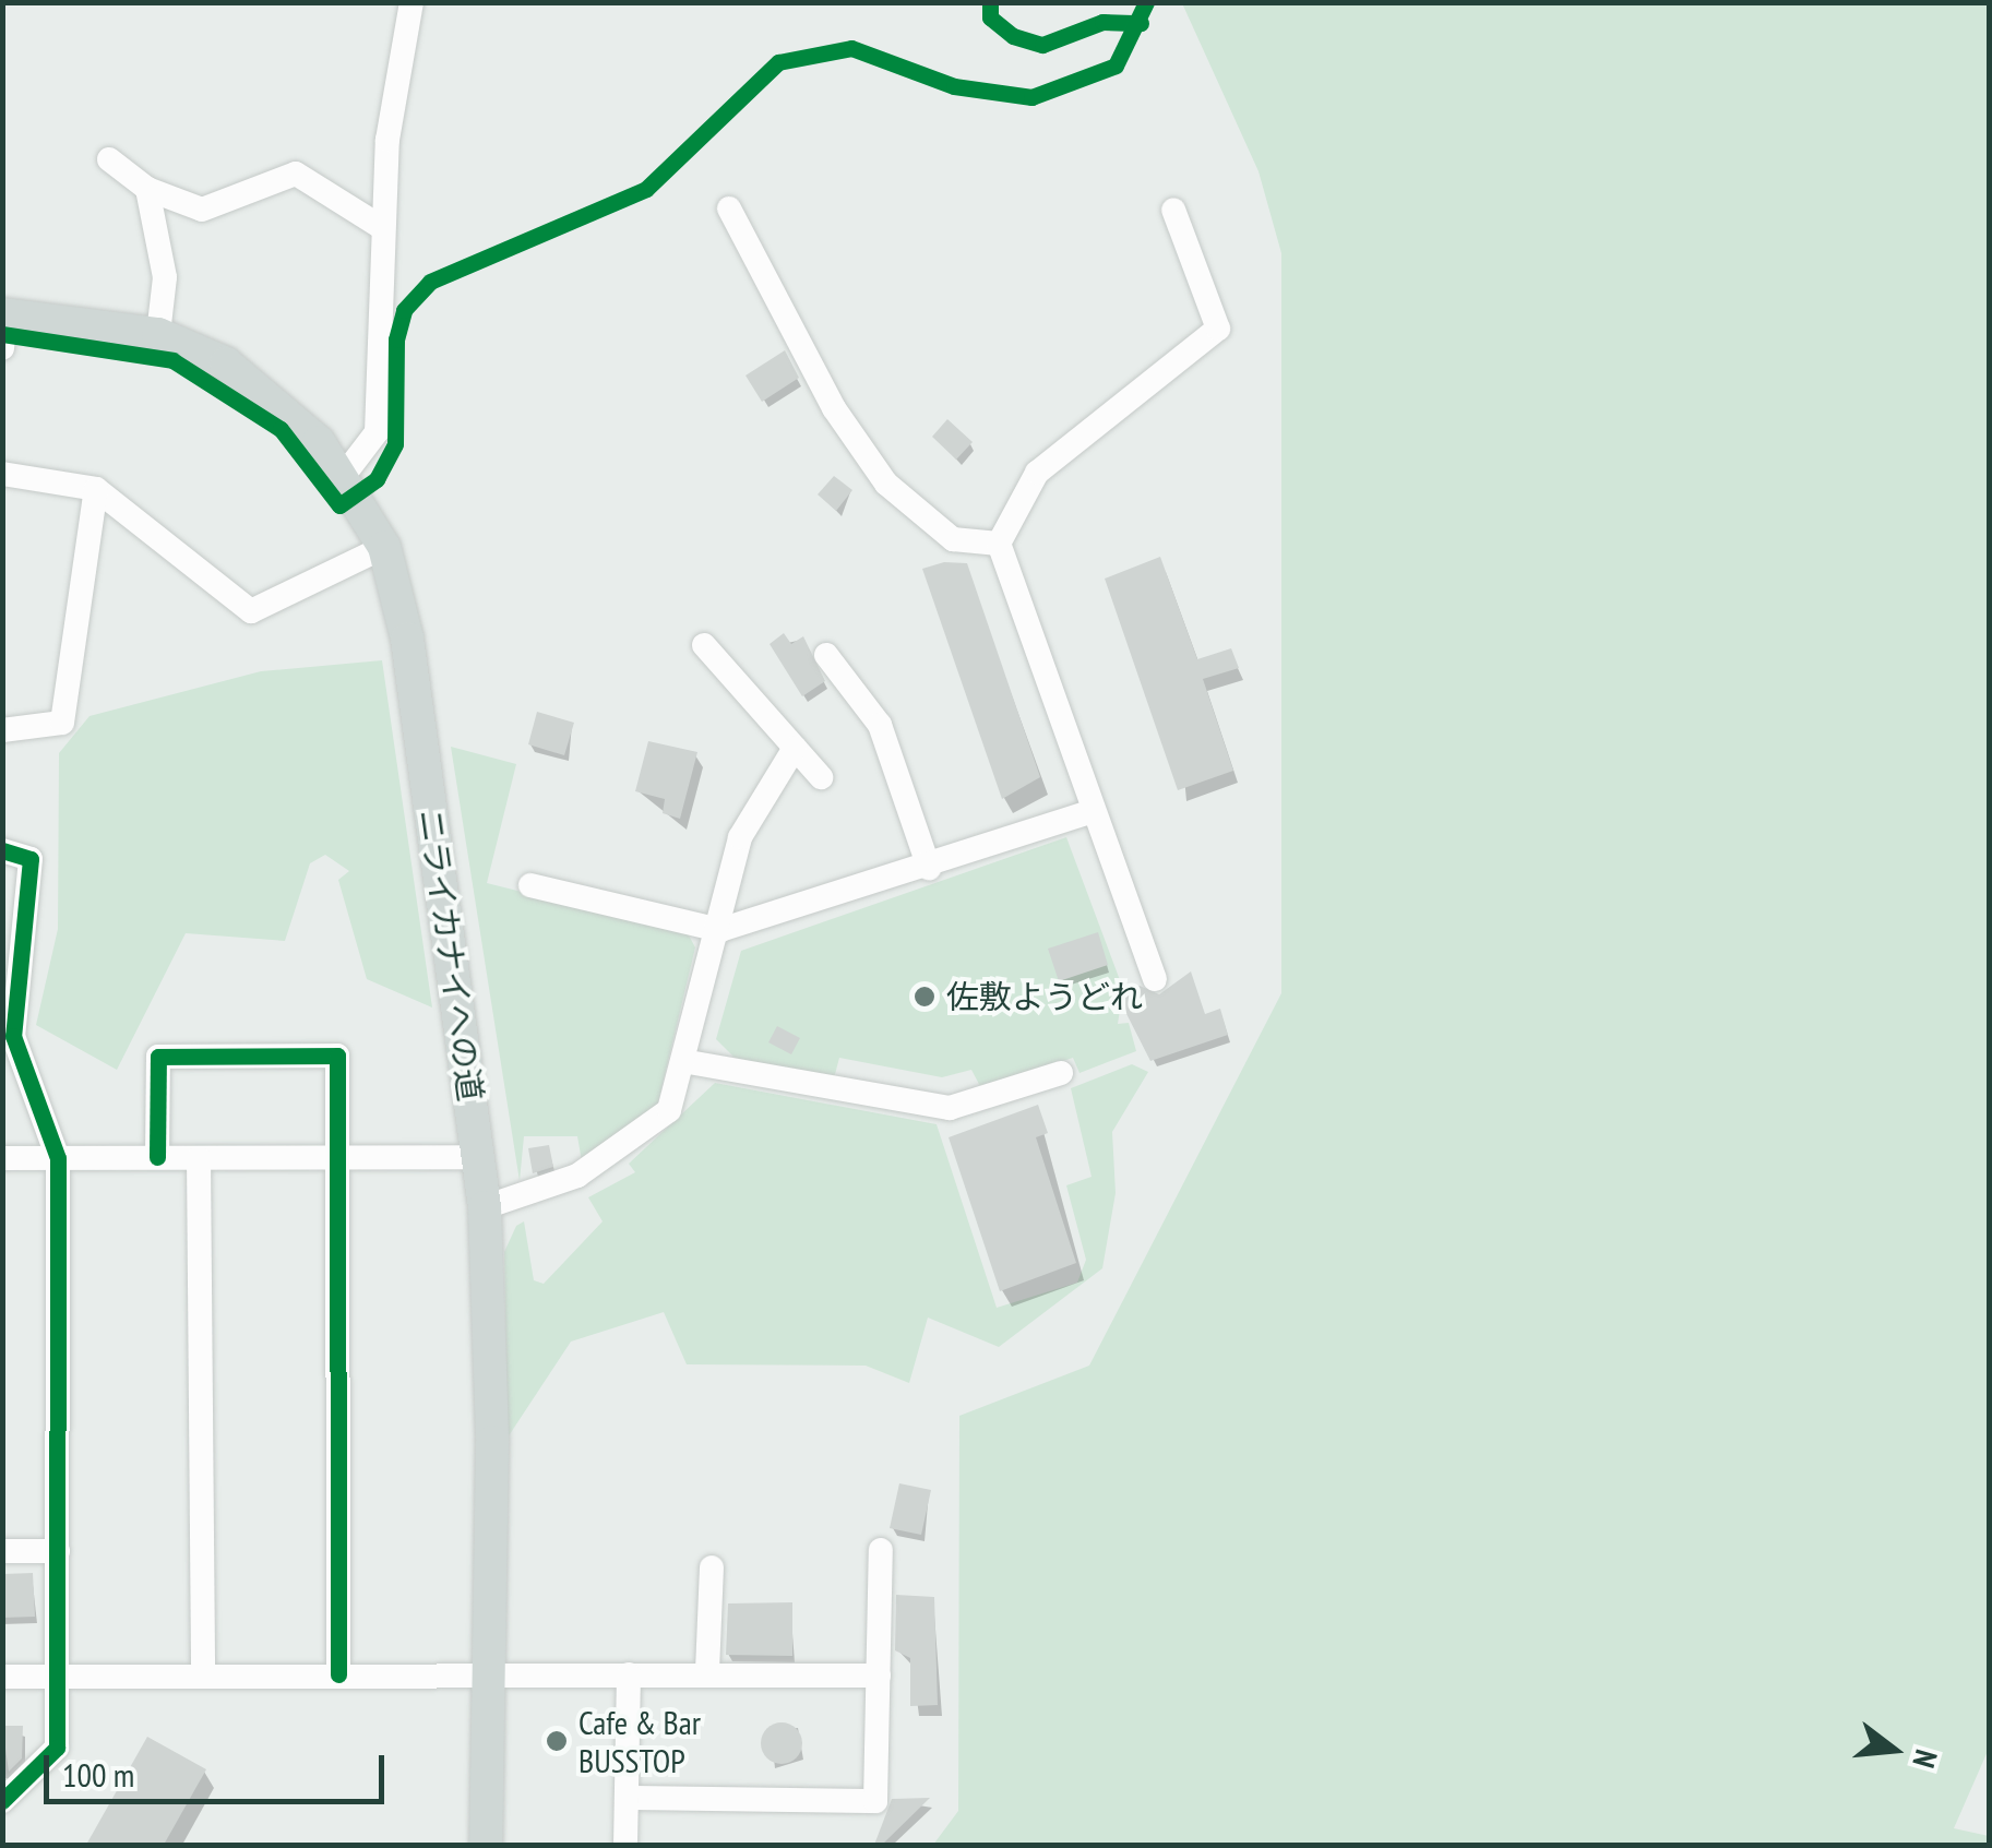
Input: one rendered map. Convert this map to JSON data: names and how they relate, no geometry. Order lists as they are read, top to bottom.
{
  "streets": {
    "main road": ["ニライカナイへの道"]
  },
  "places": ["佐敷ようどれ", "Cafe & Bar BUSSTOP"],
  "scale_bar": "100 m",
  "north": "right"
}
